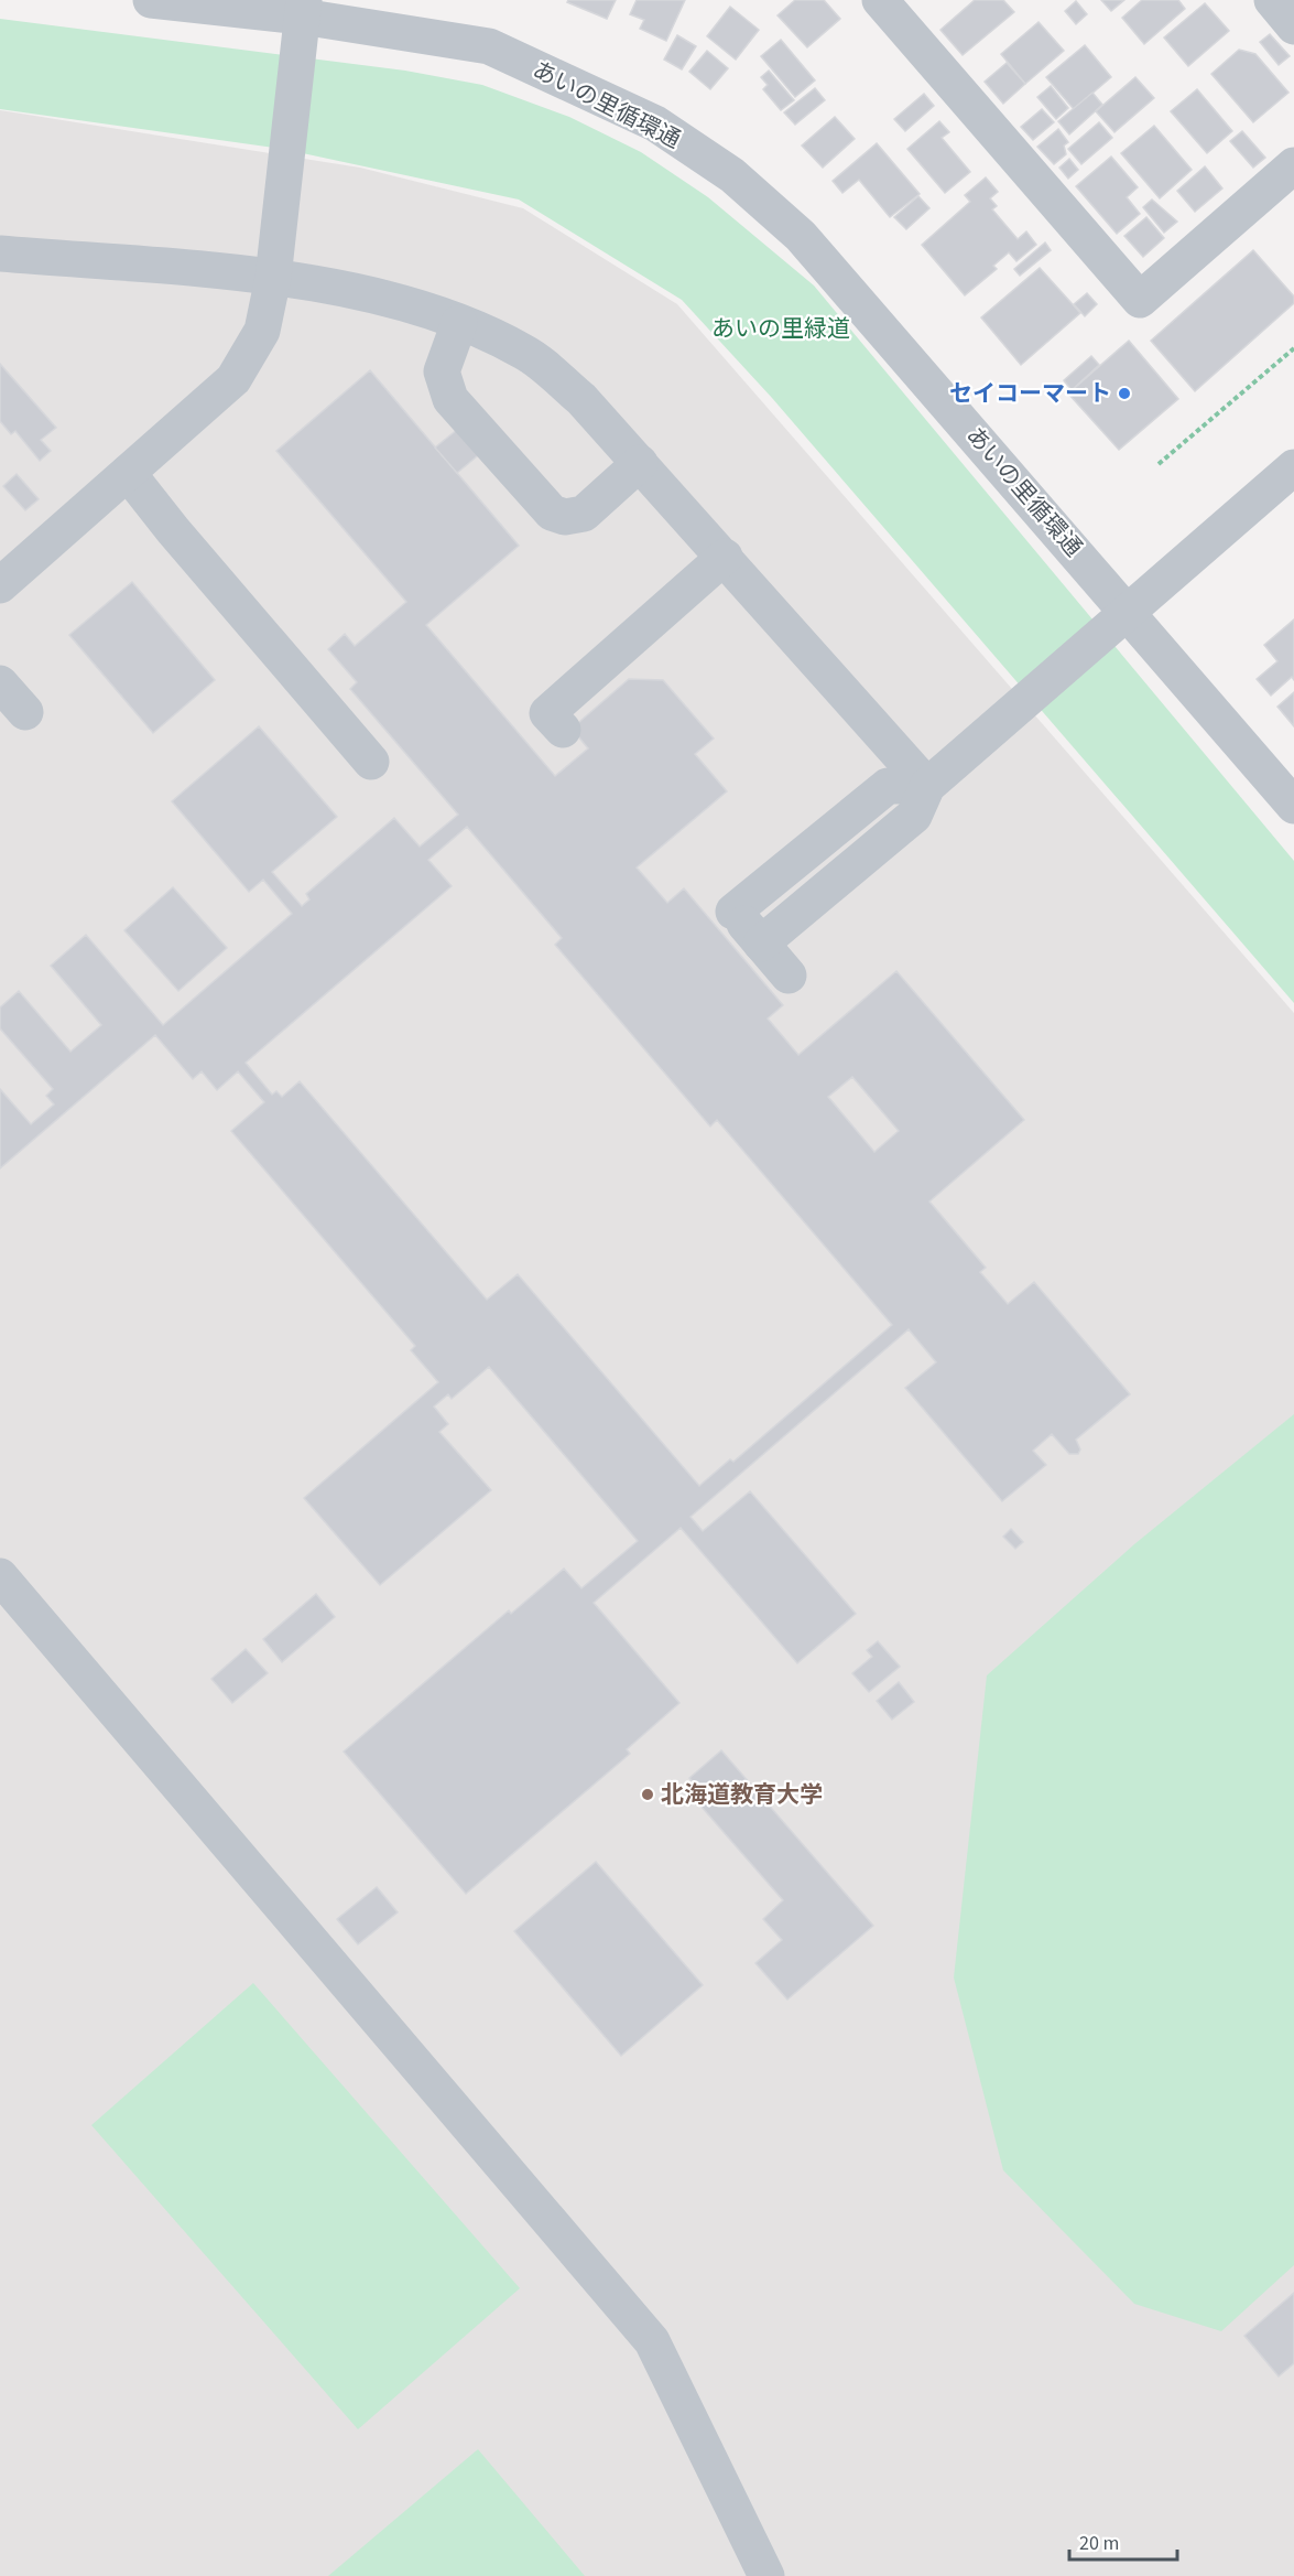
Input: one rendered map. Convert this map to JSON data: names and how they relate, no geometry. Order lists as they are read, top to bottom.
{
  "streets": {
    "street": ["あいの里循環通"]
  },
  "parks": ["あいの里緑道"],
  "places": ["セイコーマート", "北海道教育大学"],
  "scale_bar": "20 m"
}
